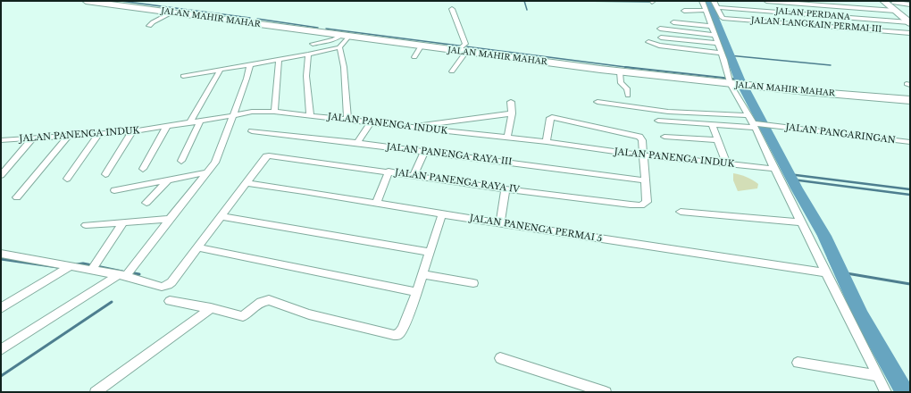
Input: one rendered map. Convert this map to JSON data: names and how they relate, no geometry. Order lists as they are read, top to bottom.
{
  "streets": {
    "highway": ["JALAN MAHIR MAHAR"],
    "street": [
      "JALAN PERDANA",
      "JALAN LANGKAIN PERMAI III",
      "JALAN PANENGA INDUK",
      "JALAN PANGARINGAN",
      "JALAN PANENGA RAYA III",
      "JALAN PANENGA RAYA IV",
      "JALAN PANENGA PERMAI 5"
    ]
  },
  "crossings": [
    ["JALAN PERDANA", "JALAN LANGKAIN PERMAI III"],
    ["JALAN PANENGA RAYA III", "JALAN PANENGA RAYA IV"],
    ["JALAN PANENGA RAYA IV", "JALAN PANENGA PERMAI 5"]
  ]
}
